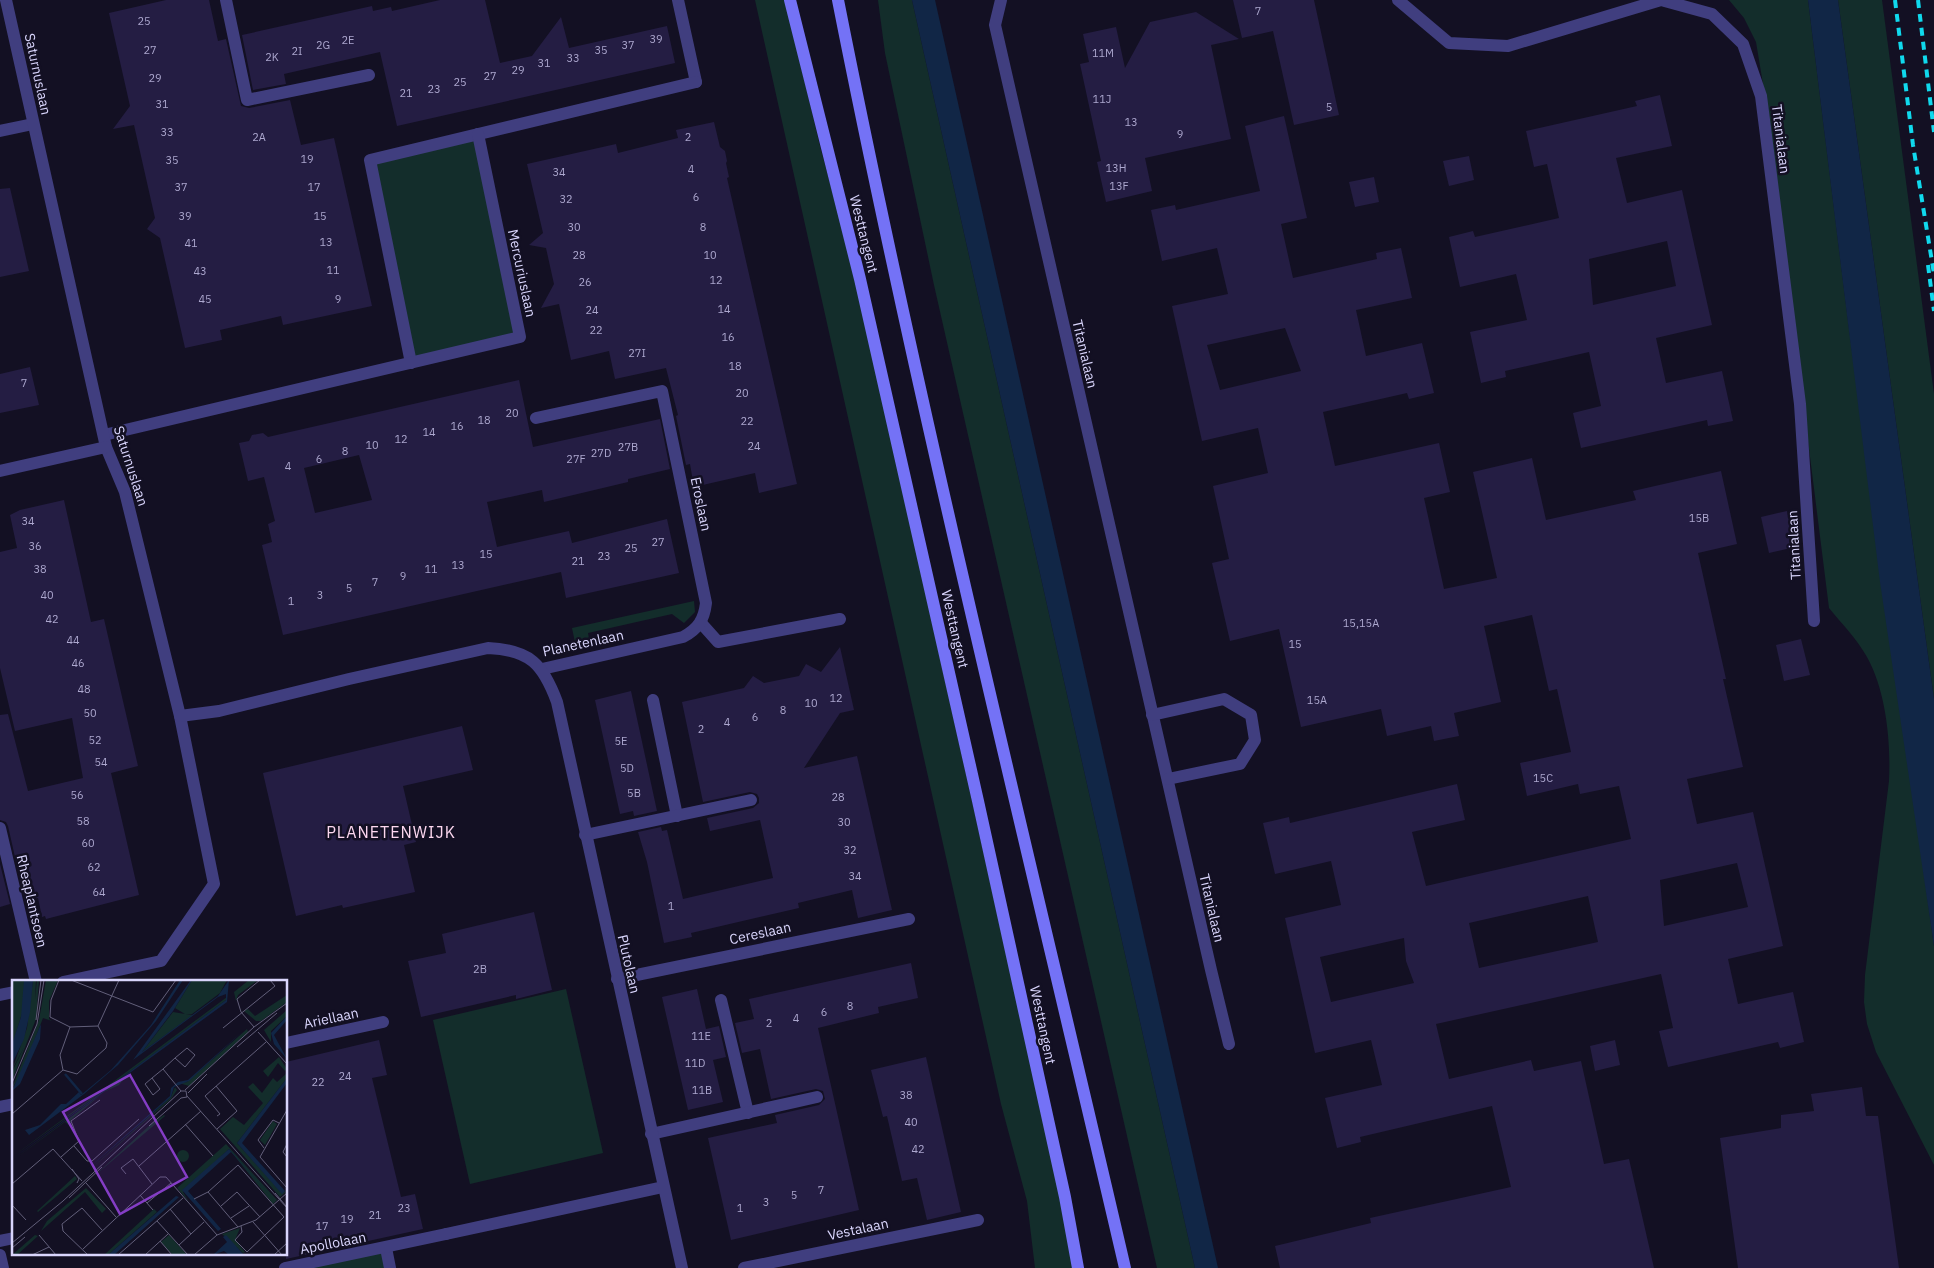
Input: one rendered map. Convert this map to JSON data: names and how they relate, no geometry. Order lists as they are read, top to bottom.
{
  "streets": {
    "main road": ["Westtangent"],
    "street": [
      "Saturnuslaan",
      "Titanialaan",
      "Mercuriuslaan",
      "Eroslaan",
      "Planetenlaan",
      "Rheaplantsoen",
      "Cereslaan",
      "Plutolaan",
      "Ariellaan",
      "Vestalaan",
      "Apollolaan"
    ]
  },
  "crossings": [
    ["Saturnuslaan", "Mercuriuslaan"],
    ["Saturnuslaan", "Planetenlaan"],
    ["Eroslaan", "Planetenlaan"],
    ["Planetenlaan", "Plutolaan"],
    ["Cereslaan", "Plutolaan"],
    ["Plutolaan", "Apollolaan"]
  ],
  "districts": ["PLANETENWIJK"],
  "house_numbers": [
    "7",
    "25",
    "39",
    "2E",
    "2G",
    "37",
    "27",
    "35",
    "2I",
    "11M",
    "2K",
    "33",
    "31",
    "29",
    "27",
    "29",
    "25",
    "23",
    "21",
    "11J",
    "31",
    "5",
    "13",
    "33",
    "9",
    "2A",
    "2",
    "19",
    "35",
    "13H",
    "4",
    "34",
    "13F",
    "37",
    "17",
    "6",
    "32",
    "39",
    "15",
    "30",
    "8",
    "13",
    "41",
    "28",
    "10",
    "11",
    "43",
    "12",
    "26",
    "45",
    "9",
    "14",
    "24",
    "22",
    "16",
    "27I",
    "18",
    "7",
    "20",
    "20",
    "18",
    "22",
    "16",
    "14",
    "12",
    "10",
    "24",
    "27B",
    "8",
    "27D",
    "6",
    "27F",
    "4",
    "15B",
    "34",
    "27",
    "36",
    "25",
    "15",
    "23",
    "21",
    "13",
    "38",
    "11",
    "9",
    "7",
    "5",
    "40",
    "3",
    "1",
    "42",
    "15,15A",
    "44",
    "15",
    "46",
    "48",
    "12",
    "15A",
    "10",
    "8",
    "50",
    "6",
    "4",
    "2",
    "52",
    "5E",
    "54",
    "5D",
    "15C",
    "5B",
    "56",
    "28",
    "58",
    "30",
    "60",
    "32",
    "62",
    "34",
    "64",
    "1",
    "2B",
    "8",
    "6",
    "4",
    "2",
    "11E",
    "11D",
    "24",
    "22",
    "11B",
    "38",
    "40",
    "42",
    "7",
    "5",
    "3",
    "23",
    "1",
    "21",
    "19",
    "17"
  ]
}
